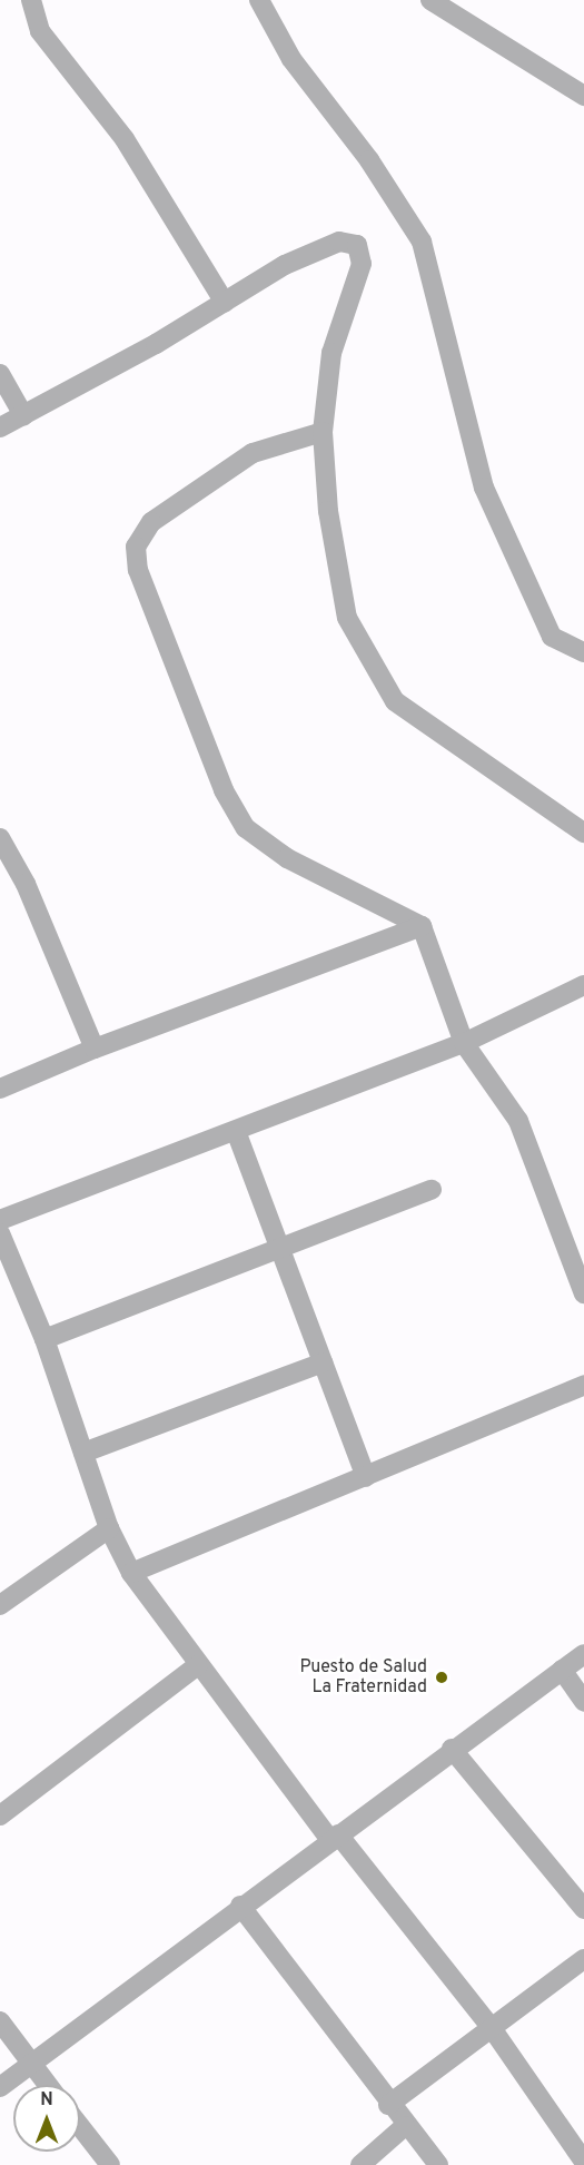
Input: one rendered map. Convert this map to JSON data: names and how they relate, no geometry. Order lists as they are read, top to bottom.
{
  "places": ["Puesto de Salud La Fraternidad"],
  "north": "top"
}
